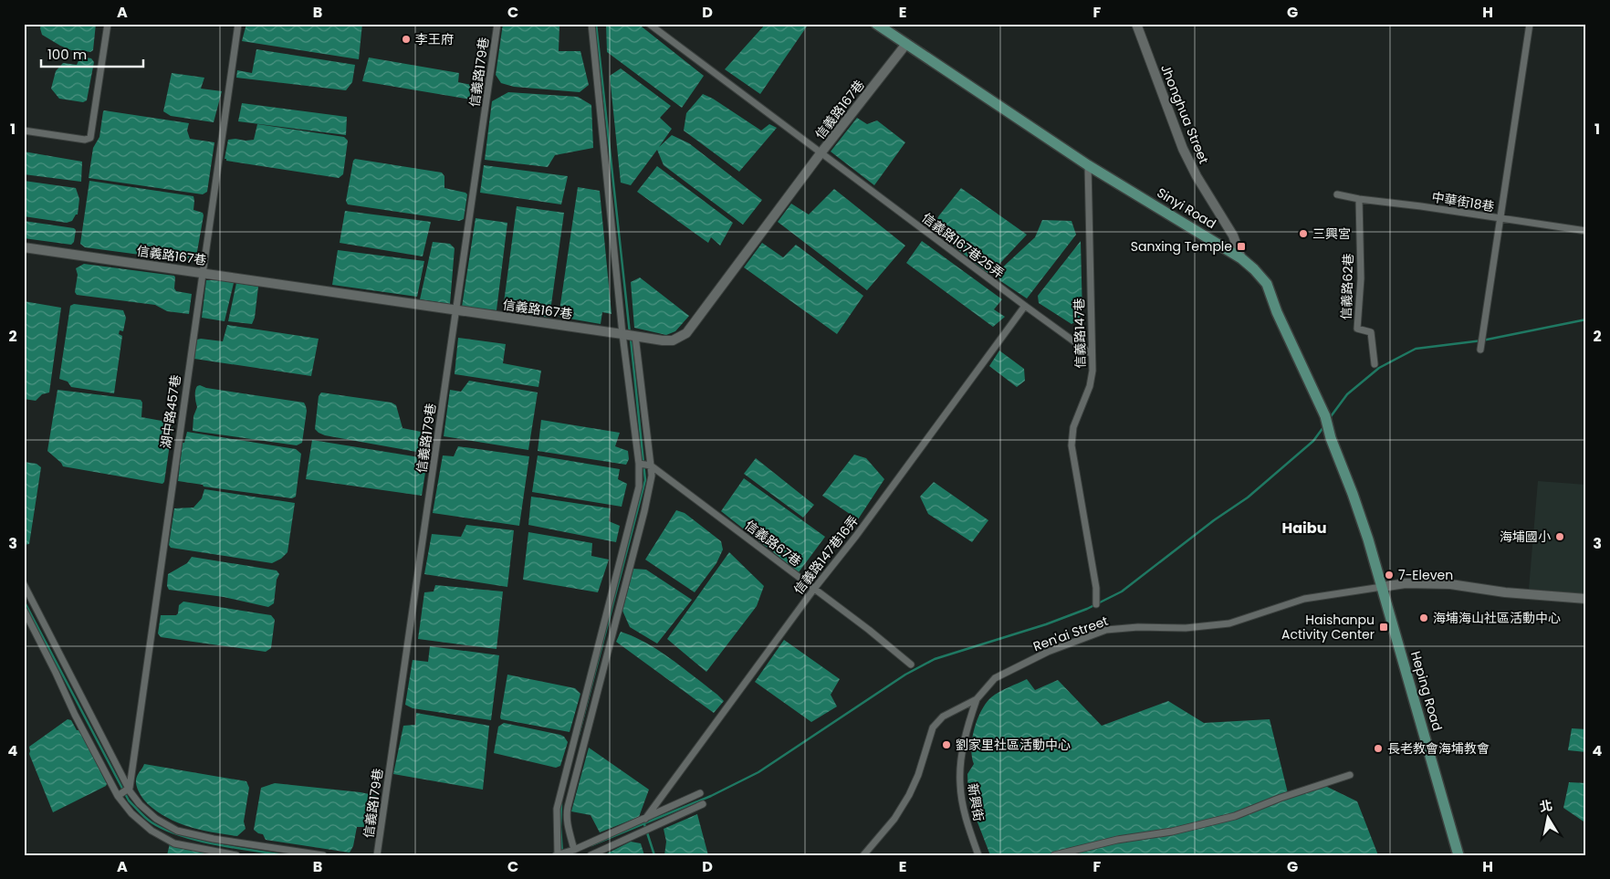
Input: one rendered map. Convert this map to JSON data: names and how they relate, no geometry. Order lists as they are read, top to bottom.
{
  "streets": {
    "main road": ["Sinyi Road", "Heping Road"],
    "street": [
      "信義路179巷",
      "信義路167巷",
      "Jhonghua Street",
      "中華街18巷",
      "信義路167巷25弄",
      "信義路62巷",
      "信義路147巷",
      "湖中路457巷",
      "信義路67巷",
      "信義路147巷16弄",
      "Ren'ai Street",
      "新興街"
    ]
  },
  "crossings": [
    ["信義路179巷", "信義路167巷"],
    ["信義路167巷", "Sinyi Road"],
    ["信義路167巷", "信義路167巷25弄"],
    ["信義路167巷", "湖中路457巷"],
    ["Jhonghua Street", "Sinyi Road"],
    ["中華街18巷", "信義路62巷"],
    ["Sinyi Road", "信義路147巷"],
    ["Sinyi Road", "Ren'ai Street"],
    ["Sinyi Road", "Heping Road"],
    ["信義路167巷25弄", "信義路147巷"],
    ["信義路167巷25弄", "信義路147巷16弄"],
    ["信義路67巷", "信義路147巷16弄"],
    ["Ren'ai Street", "Heping Road"],
    ["Ren'ai Street", "新興街"]
  ],
  "districts": ["Haibu"],
  "places": {
    "other": [
      "李王府",
      "三興宮",
      "海埔國小",
      "7-Eleven",
      "海埔海山社區活動中心",
      "劉家里社區活動中心",
      "長老教會海埔教會"
    ],
    "transit": ["Sanxing Temple", "Haishanpu Activity Center"]
  },
  "scale_bar": "100 m",
  "north": "top",
  "grid": {
    "columns": [
      "A",
      "B",
      "C",
      "D",
      "E",
      "F",
      "G",
      "H"
    ],
    "rows": [
      "1",
      "2",
      "3",
      "4"
    ]
  }
}
